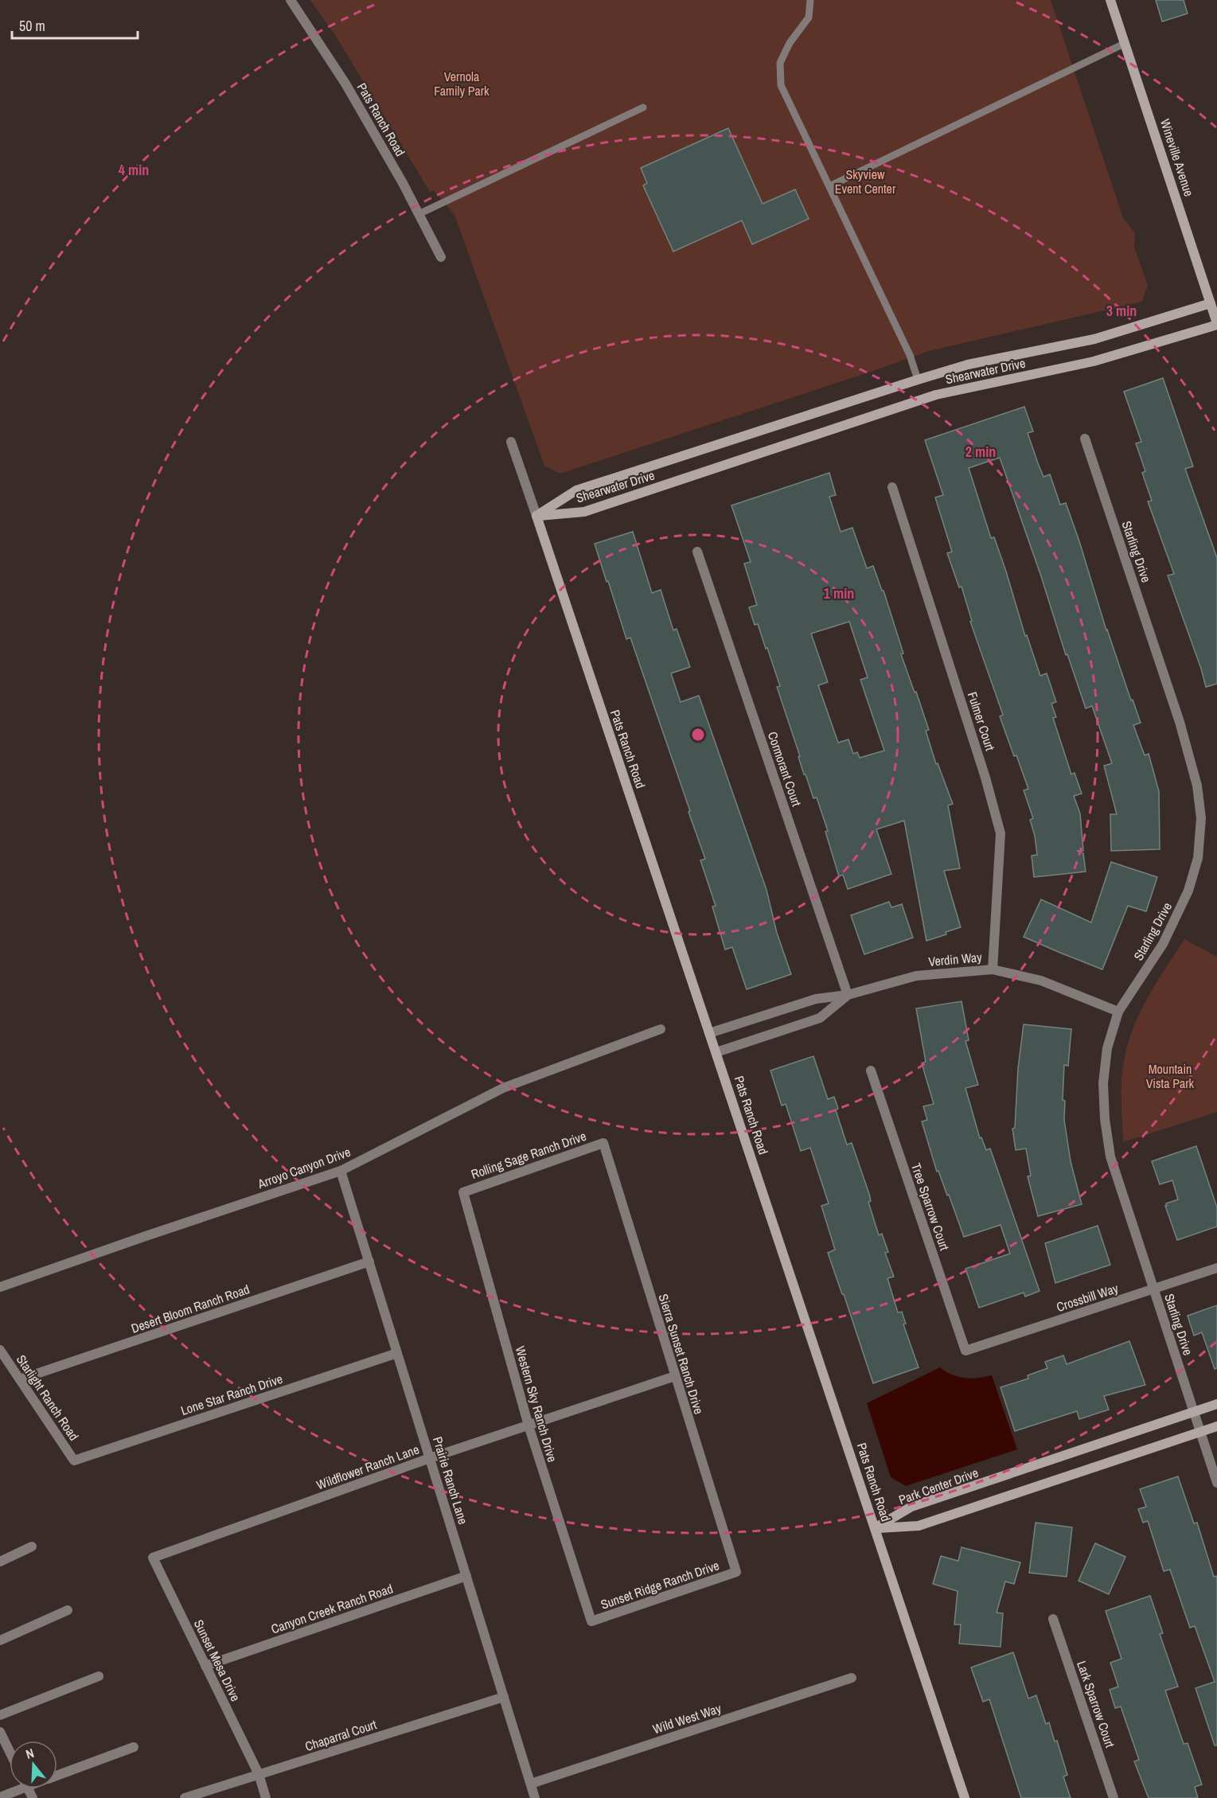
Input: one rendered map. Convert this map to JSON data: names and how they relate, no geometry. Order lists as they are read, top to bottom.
{
  "streets": {
    "street": [
      "Pats Ranch Road",
      "Wineville Avenue",
      "Shearwater Drive",
      "Starling Drive",
      "Fulmer Court",
      "Cormorant Court",
      "Verdin Way",
      "Rolling Sage Ranch Drive",
      "Arroyo Canyon Drive",
      "Tree Sparrow Court",
      "Crossbill Way",
      "Desert Bloom Ranch Road",
      "Sierra Sunset Ranch Drive",
      "Lone Star Ranch Drive",
      "Starlight Ranch Road",
      "Western Sky Ranch Drive",
      "Wildflower Ranch Lane",
      "Prairie Ranch Lane",
      "Park Center Drive",
      "Sunset Ridge Ranch Drive",
      "Canyon Creek Ranch Road",
      "Sunset Mesa Drive",
      "Lark Sparrow Court",
      "Wild West Way",
      "Chaparral Court"
    ]
  },
  "crossings": [
    ["Pats Ranch Road", "Shearwater Drive"],
    ["Pats Ranch Road", "Verdin Way"],
    ["Pats Ranch Road", "Park Center Drive"],
    ["Wineville Avenue", "Shearwater Drive"],
    ["Starling Drive", "Verdin Way"],
    ["Starling Drive", "Crossbill Way"],
    ["Starling Drive", "Park Center Drive"],
    ["Fulmer Court", "Verdin Way"],
    ["Cormorant Court", "Verdin Way"],
    ["Rolling Sage Ranch Drive", "Sierra Sunset Ranch Drive"],
    ["Rolling Sage Ranch Drive", "Western Sky Ranch Drive"],
    ["Arroyo Canyon Drive", "Prairie Ranch Lane"],
    ["Tree Sparrow Court", "Crossbill Way"],
    ["Desert Bloom Ranch Road", "Starlight Ranch Road"],
    ["Desert Bloom Ranch Road", "Prairie Ranch Lane"],
    ["Sierra Sunset Ranch Drive", "Wildflower Ranch Lane"],
    ["Sierra Sunset Ranch Drive", "Sunset Ridge Ranch Drive"],
    ["Lone Star Ranch Drive", "Starlight Ranch Road"],
    ["Lone Star Ranch Drive", "Prairie Ranch Lane"],
    ["Western Sky Ranch Drive", "Wildflower Ranch Lane"],
    ["Western Sky Ranch Drive", "Sunset Ridge Ranch Drive"],
    ["Wildflower Ranch Lane", "Prairie Ranch Lane"],
    ["Wildflower Ranch Lane", "Sunset Mesa Drive"],
    ["Prairie Ranch Lane", "Canyon Creek Ranch Road"],
    ["Prairie Ranch Lane", "Wild West Way"],
    ["Prairie Ranch Lane", "Chaparral Court"],
    ["Canyon Creek Ranch Road", "Sunset Mesa Drive"],
    ["Sunset Mesa Drive", "Chaparral Court"]
  ],
  "parks": ["Vernola Family Park", "Skyview Event Center", "Mountain Vista Park"],
  "scale_bar": "50 m",
  "north": "top",
  "rings": [
    "4 min",
    "3 min",
    "2 min",
    "1 min"
  ]
}
